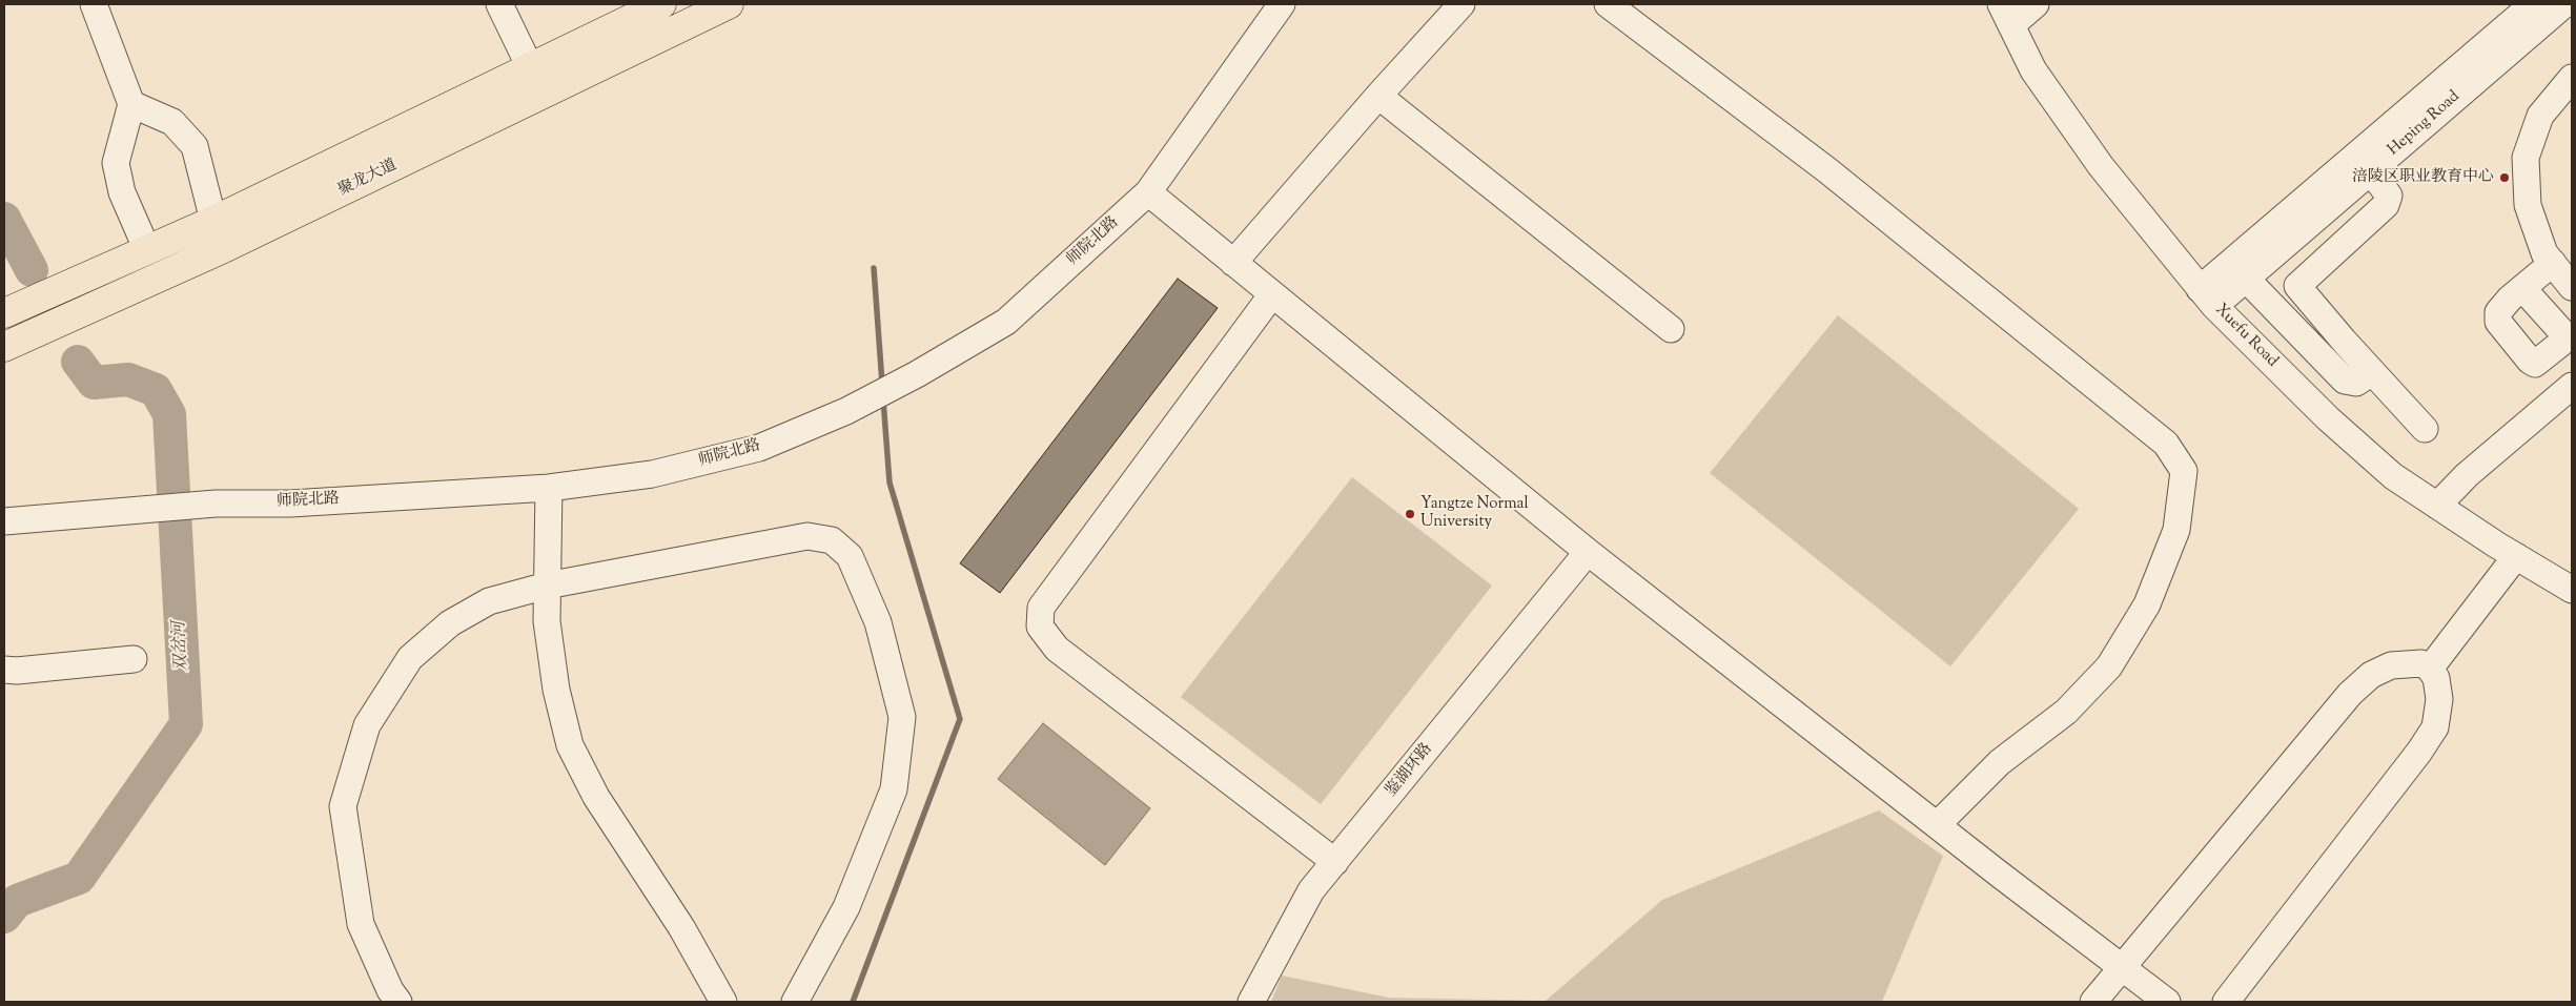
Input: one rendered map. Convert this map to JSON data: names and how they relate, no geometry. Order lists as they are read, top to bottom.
{
  "streets": {
    "highway": ["聚龙大道"],
    "street": [
      "Heping Road",
      "师院北路",
      "Xuefu Road",
      "鉴湖环路"
    ]
  },
  "crossings": [
    ["Heping Road", "Xuefu Road"]
  ],
  "water": ["双岔河"],
  "places": ["涪陵区职业教育中心", "Yangtze Normal University"]
}
